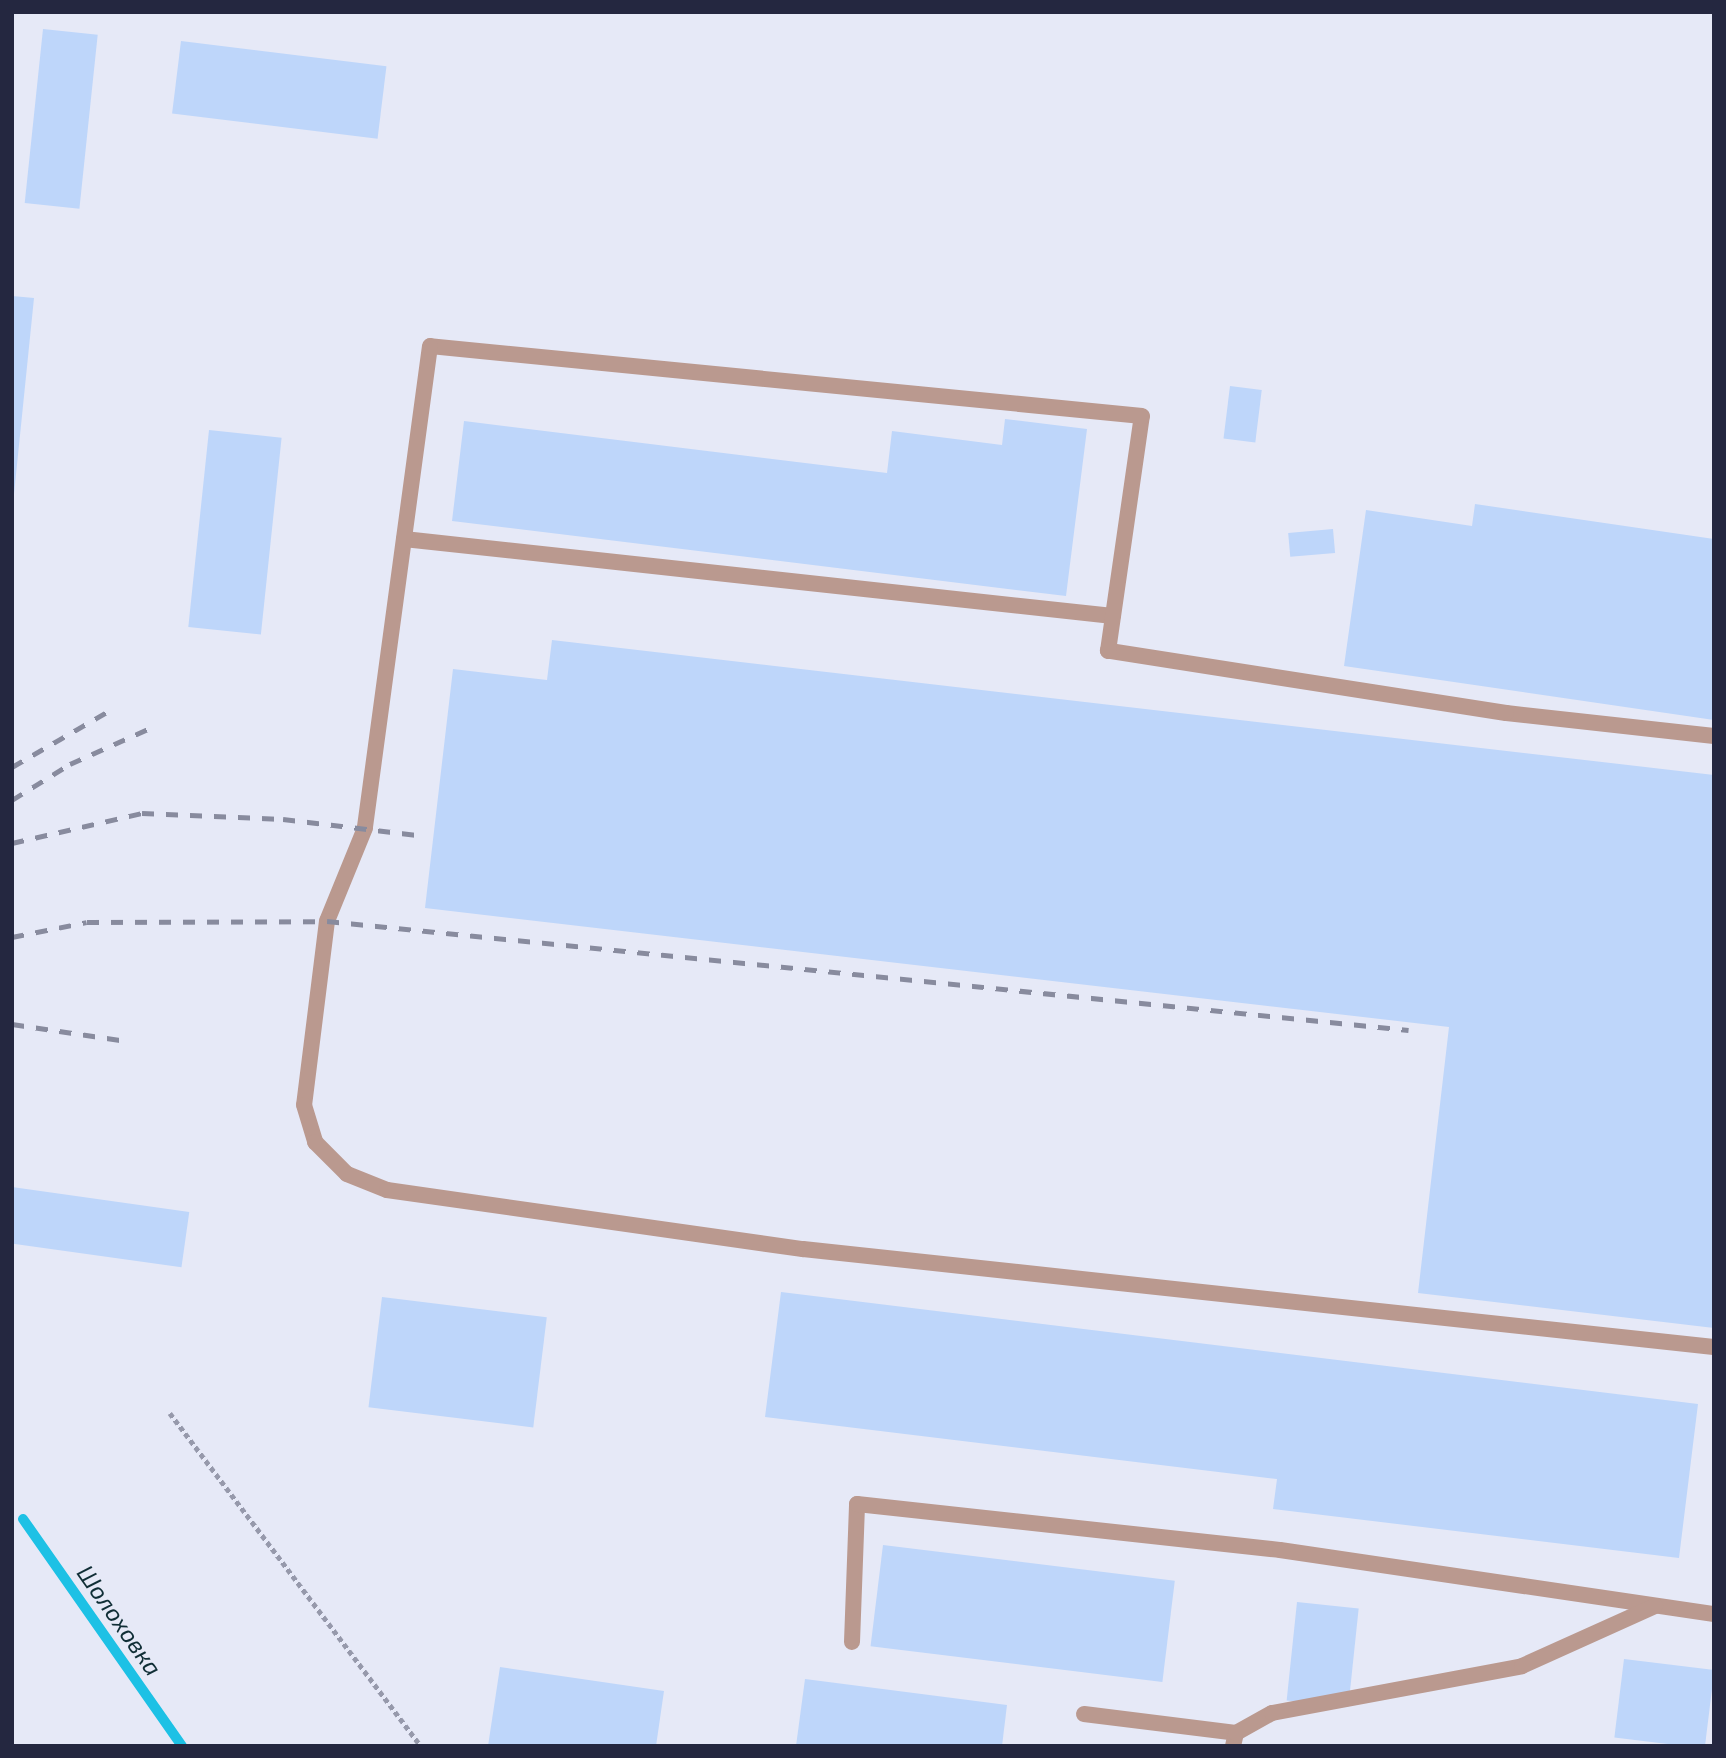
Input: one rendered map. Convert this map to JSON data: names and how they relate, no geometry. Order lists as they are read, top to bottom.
{
  "water": ["Шолоховка"]
}
